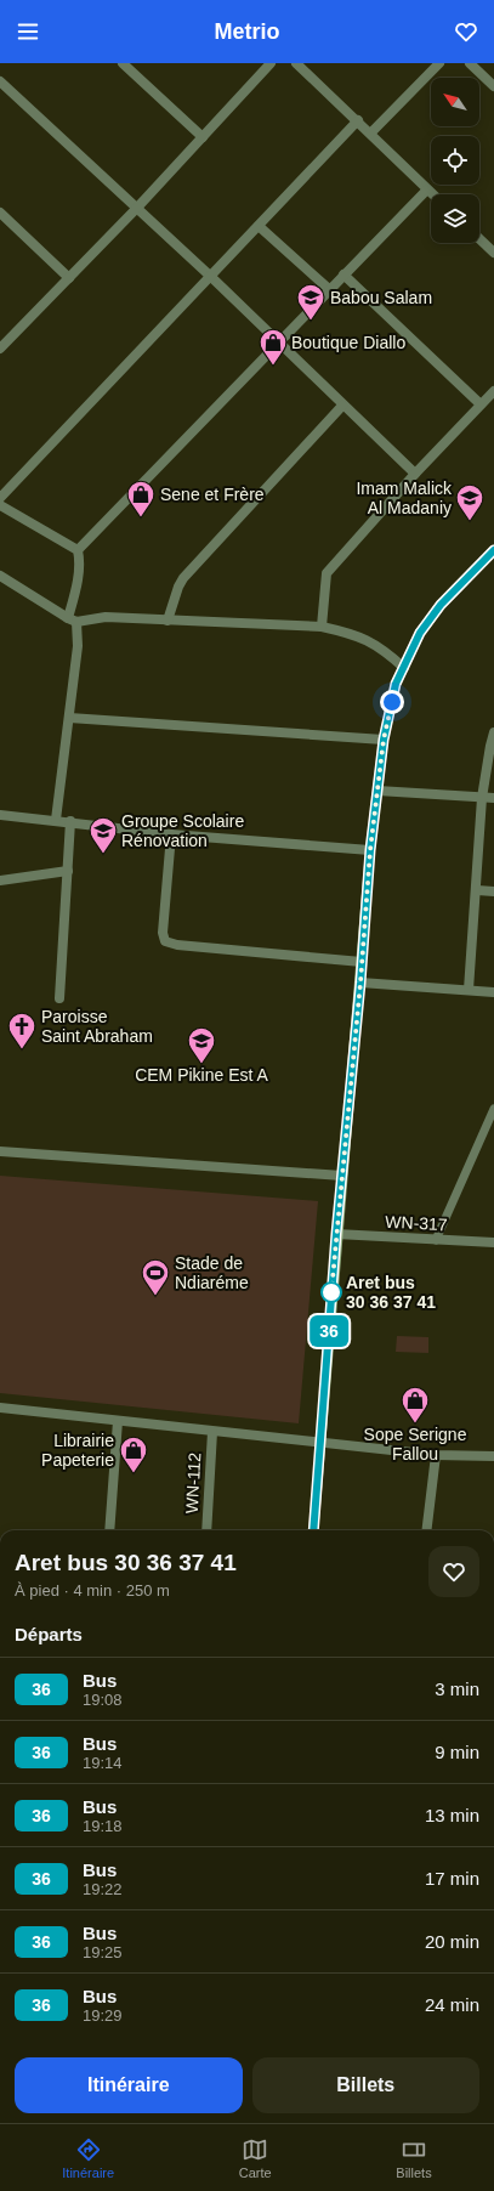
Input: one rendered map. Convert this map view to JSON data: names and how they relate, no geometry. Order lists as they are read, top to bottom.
{
  "streets": {
    "street": ["WN-317", "WN-112"]
  },
  "places": {
    "school or university": [
      "Babou Salam",
      "Imam Malick Al Madaniy",
      "Groupe Scolaire Rénovation",
      "CEM Pikine Est A"
    ],
    "shop": [
      "Boutique Diallo",
      "Sene et Frère",
      "Sope Serigne Fallou",
      "Librairie Papeterie"
    ],
    "church": ["Paroisse Saint Abraham"],
    "other": ["Aret bus 30 36 37 41"],
    "sports": ["Stade de Ndiaréme"]
  },
  "lines": ["bus line 36"],
  "north": "top left",
  "page": {
    "header": "Metrio",
    "on_map": "36",
    "heading": [
      ["Aret bus 30 36 37 41", "À pied · 4 min · 250 m"],
      "Départs"
    ],
    "list": [
      {
        "mark": "36",
        "name": "Bus",
        "note": "19:08",
        "value": "3 min"
      },
      {
        "mark": "36",
        "name": "Bus",
        "note": "19:14",
        "value": "9 min"
      },
      {
        "mark": "36",
        "name": "Bus",
        "note": "19:18",
        "value": "13 min"
      },
      {
        "mark": "36",
        "name": "Bus",
        "note": "19:22",
        "value": "17 min"
      },
      {
        "mark": "36",
        "name": "Bus",
        "note": "19:25",
        "value": "20 min"
      },
      {
        "mark": "36",
        "name": "Bus",
        "note": "19:29",
        "value": "24 min"
      }
    ],
    "buttons": ["Itinéraire", "Billets"],
    "tabs": ["Itinéraire", "Carte", "Billets"]
  }
}
